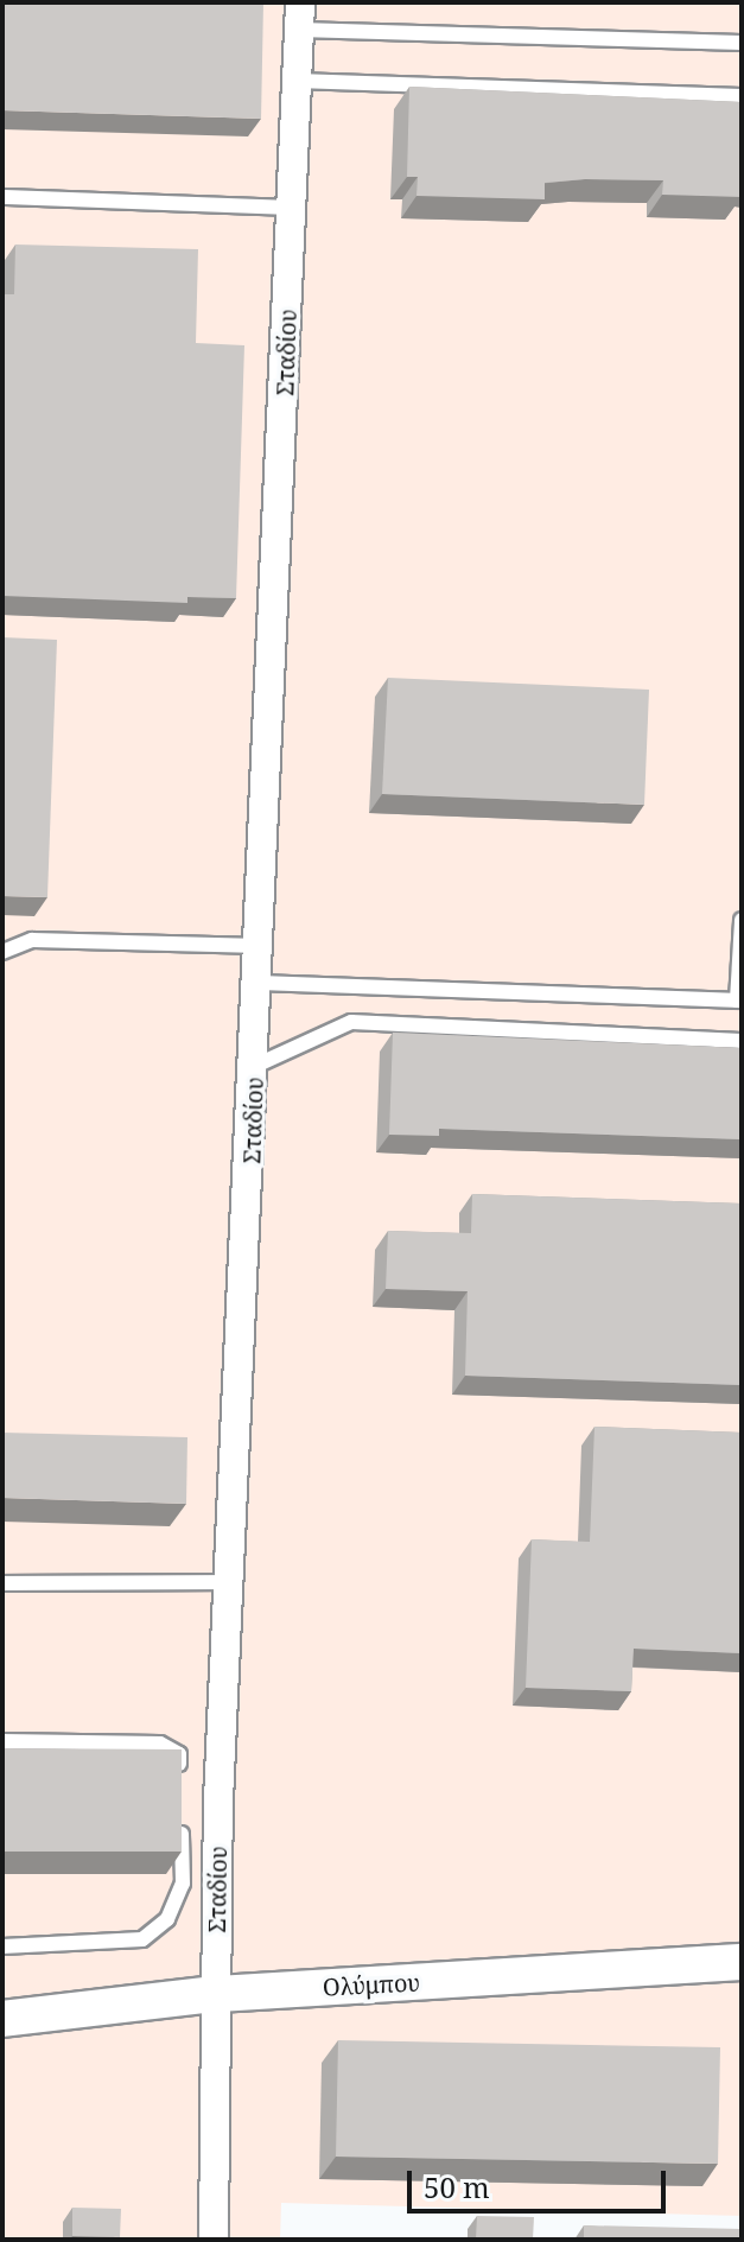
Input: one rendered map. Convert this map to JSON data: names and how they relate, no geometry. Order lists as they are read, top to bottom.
{
  "streets": {
    "street": ["Σταδίου", "Ολύμπου"]
  },
  "crossings": [
    ["Σταδίου", "Ολύμπου"]
  ],
  "scale_bar": "50 m"
}
